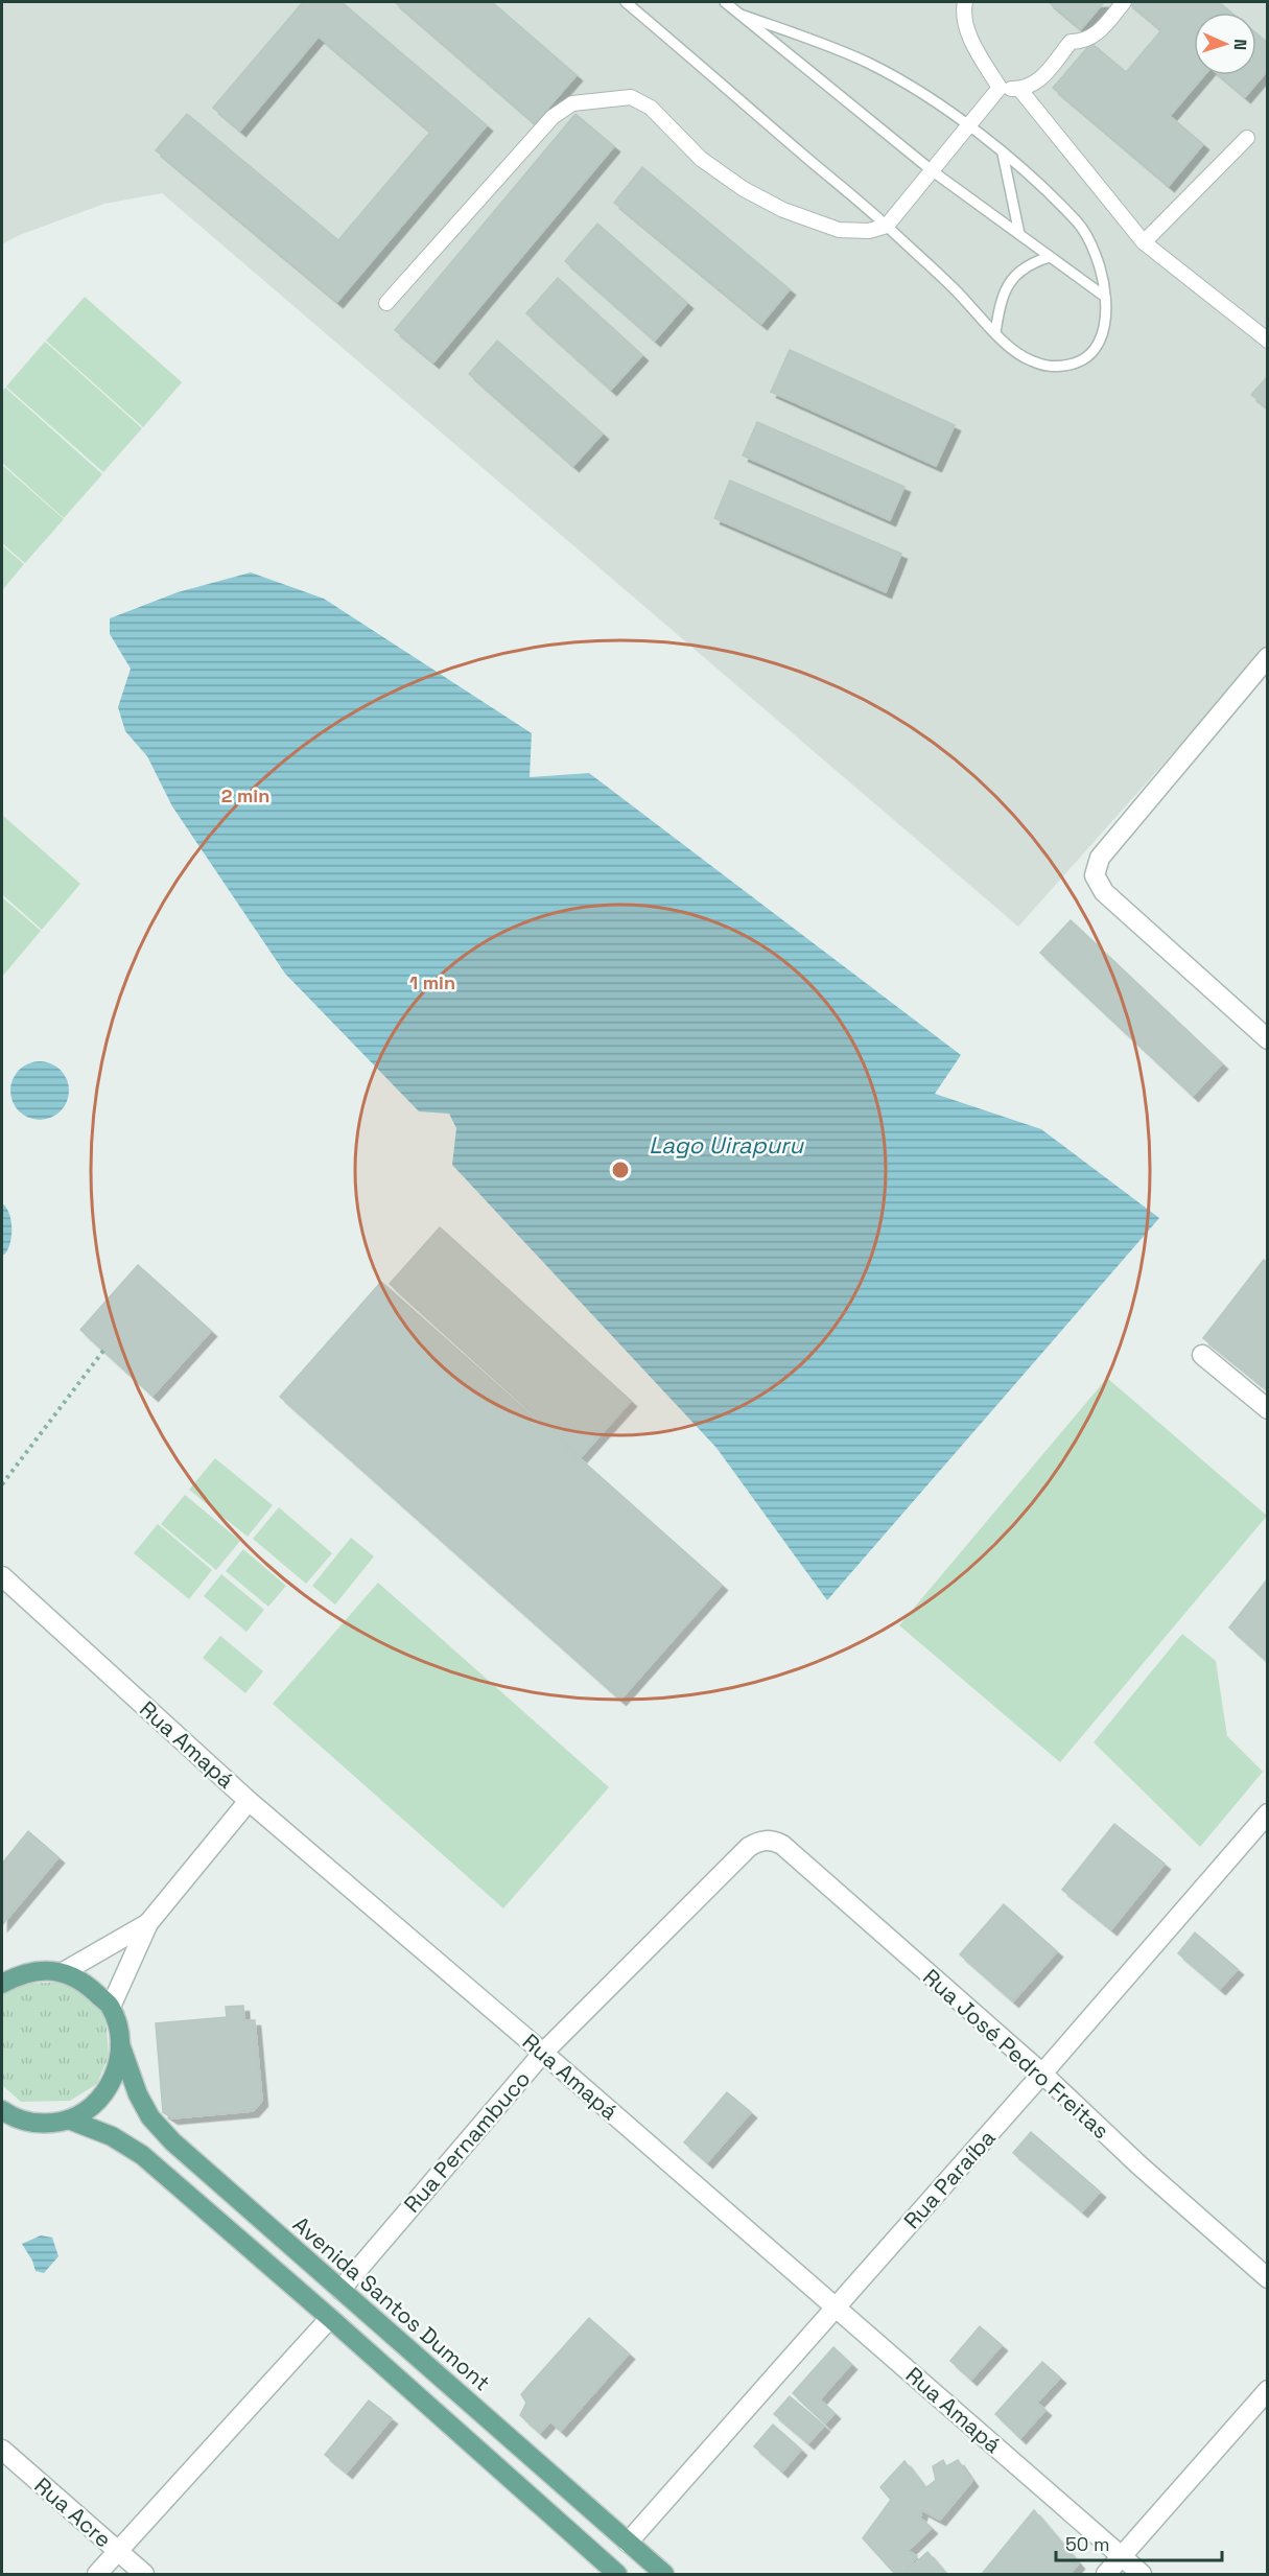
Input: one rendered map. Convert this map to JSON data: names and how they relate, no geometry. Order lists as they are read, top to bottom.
{
  "streets": {
    "main road": ["Avenida Santos Dumont"],
    "street": [
      "Rua Amapá",
      "Rua José Pedro Freitas",
      "Rua Pernambuco",
      "Rua Paraíba",
      "Rua Acre"
    ]
  },
  "crossings": [
    ["Rua Amapá", "Rua Pernambuco"],
    ["Rua Amapá", "Rua Paraíba"],
    ["Rua José Pedro Freitas", "Rua Pernambuco"],
    ["Rua José Pedro Freitas", "Rua Paraíba"],
    ["Rua Pernambuco", "Avenida Santos Dumont"],
    ["Rua Paraíba", "Avenida Santos Dumont"]
  ],
  "water": ["Lago Uirapuru"],
  "scale_bar": "50 m",
  "north": "right",
  "rings": ["2 min", "1 min"]
}
